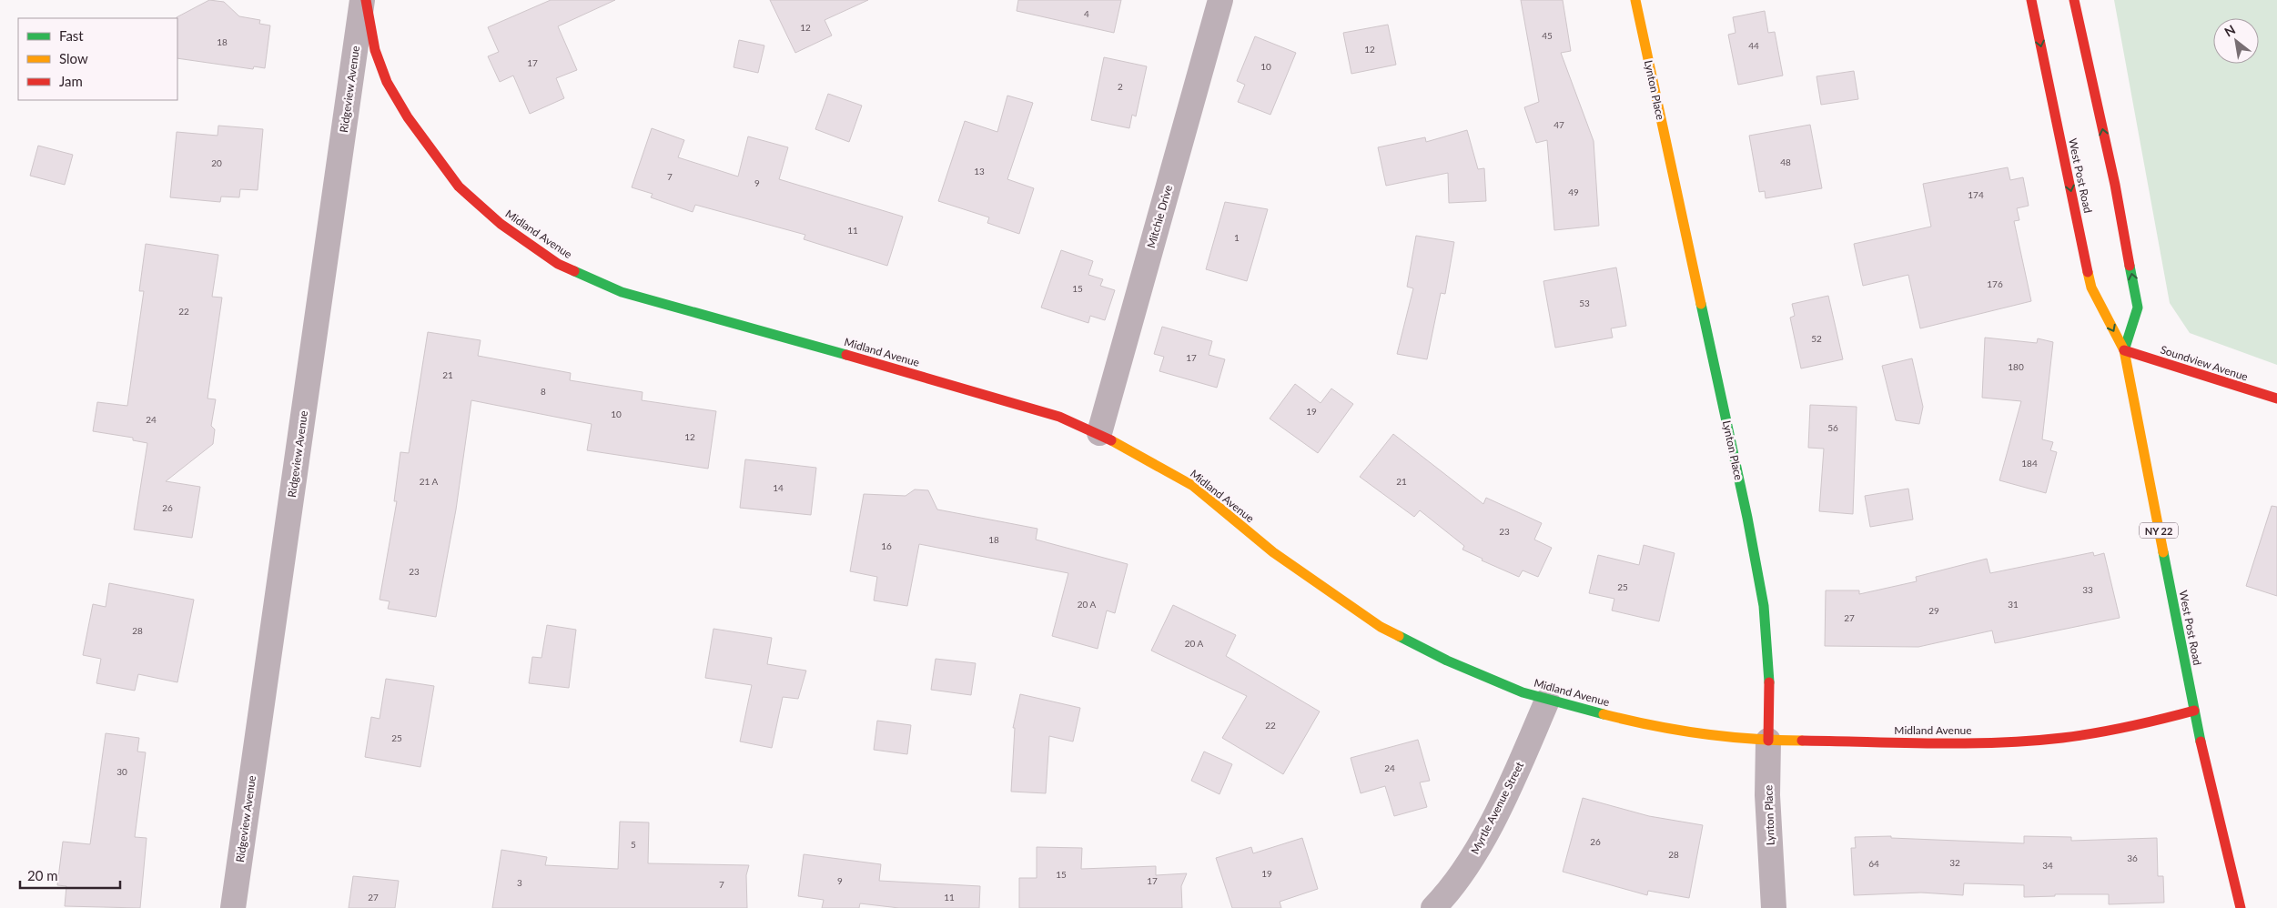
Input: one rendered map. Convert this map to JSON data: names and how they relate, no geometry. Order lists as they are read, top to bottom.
{
  "streets": {
    "street": [
      "Ridgeview Avenue",
      "Lynton Place",
      "West Post Road",
      "Mitchie Drive",
      "Midland Avenue",
      "Soundview Avenue",
      "NY 22",
      "Myrtle Avenue Street"
    ]
  },
  "crossings": [
    ["Lynton Place", "Midland Avenue"],
    ["West Post Road", "Midland Avenue"],
    ["West Post Road", "Soundview Avenue"],
    ["Mitchie Drive", "Midland Avenue"],
    ["Midland Avenue", "Myrtle Avenue Street"]
  ],
  "house_numbers": [
    "4",
    "12",
    "45",
    "18",
    "44",
    "12",
    "17",
    "10",
    "2",
    "47",
    "48",
    "20",
    "13",
    "7",
    "9",
    "49",
    "174",
    "11",
    "1",
    "176",
    "15",
    "53",
    "22",
    "52",
    "17",
    "180",
    "21",
    "8",
    "19",
    "10",
    "24",
    "56",
    "12",
    "184",
    "21 A",
    "21",
    "14",
    "26",
    "23",
    "18",
    "16",
    "23",
    "25",
    "33",
    "20 A",
    "31",
    "29",
    "27",
    "28",
    "20 A",
    "22",
    "25",
    "24",
    "30",
    "26",
    "5",
    "28",
    "36",
    "32",
    "64",
    "34",
    "19",
    "15",
    "9",
    "17",
    "3",
    "7",
    "27",
    "11"
  ],
  "legend": ["Fast", "Slow", "Jam"],
  "scale_bar": "20 m",
  "north": "top left"
}
